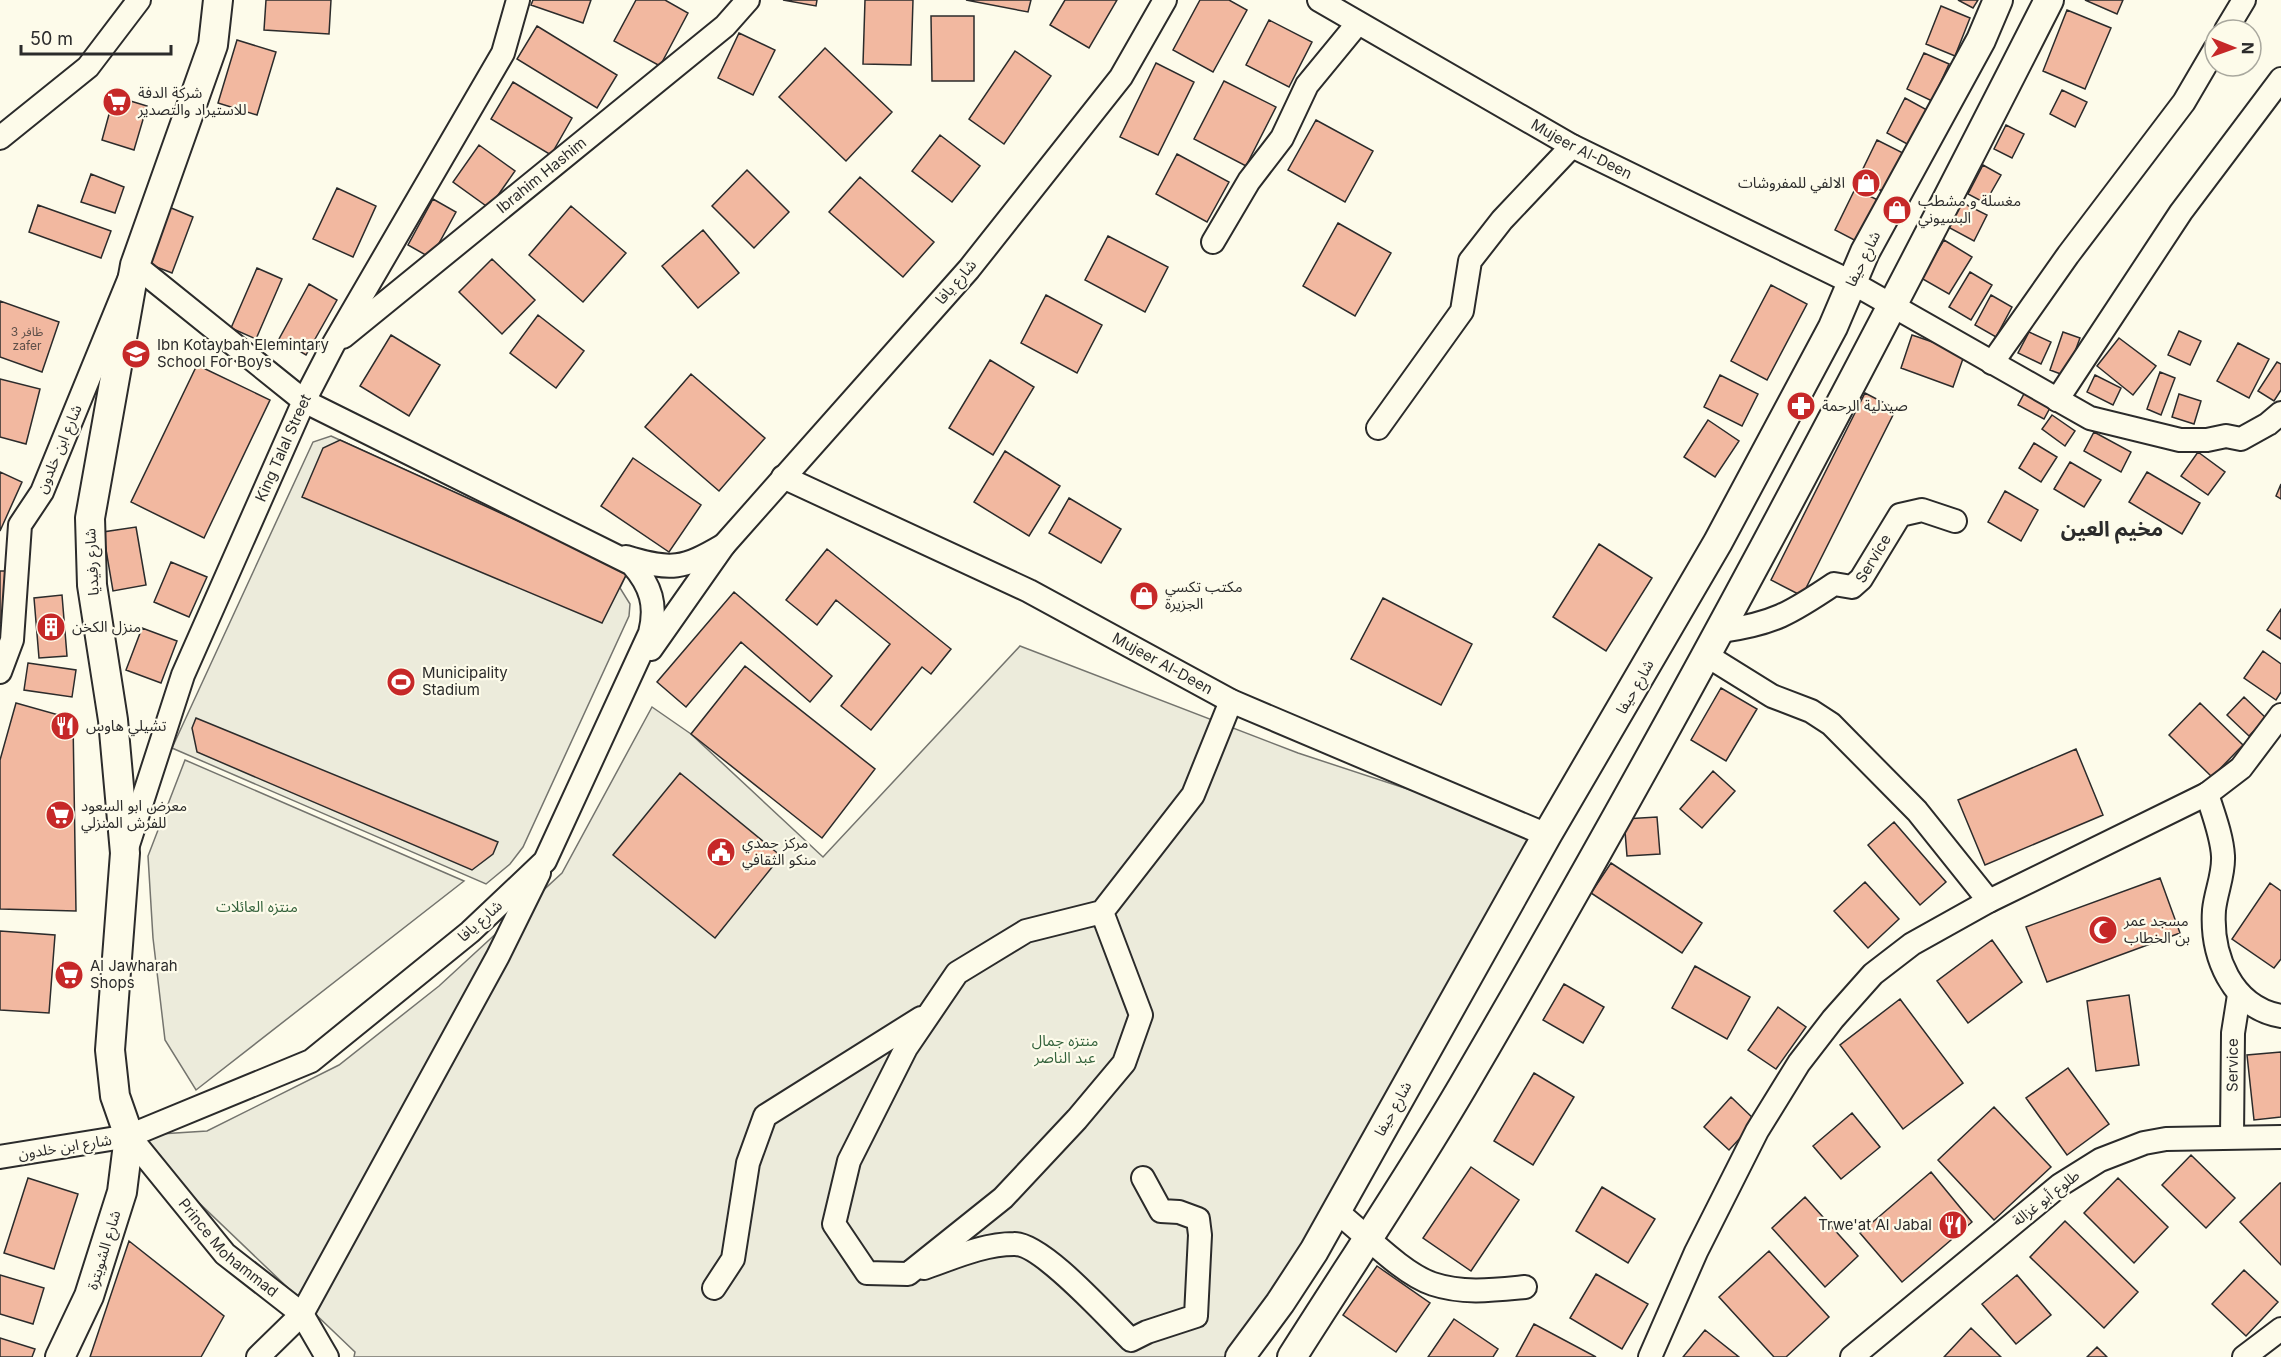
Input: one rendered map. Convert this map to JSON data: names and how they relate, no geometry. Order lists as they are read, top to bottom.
{
  "streets": {
    "main road": ["شارع حيفا", "شارع رفيديا", "شارع الشويترة"],
    "street": [
      "Mujeer Al-Deen",
      "Ibrahim Hashim",
      "شارع يافا",
      "King Talal Street",
      "شارع ابن خلدون",
      "Service",
      "طلوع أبو غزالة",
      "Prince Mohammad"
    ]
  },
  "crossings": [
    ["Mujeer Al-Deen", "شارع حيفا"],
    ["Mujeer Al-Deen", "شارع يافا"],
    ["Ibrahim Hashim", "King Talal Street"],
    ["شارع يافا", "شارع ابن خلدون"],
    ["شارع يافا", "شارع رفيديا"],
    ["شارع يافا", "Prince Mohammad"],
    ["شارع يافا", "شارع الشويترة"],
    ["King Talal Street", "شارع رفيديا"],
    ["شارع ابن خلدون", "شارع رفيديا"],
    ["شارع ابن خلدون", "Prince Mohammad"],
    ["شارع ابن خلدون", "شارع الشويترة"],
    ["Service", "طلوع أبو غزالة"],
    ["شارع رفيديا", "Prince Mohammad"],
    ["شارع رفيديا", "شارع الشويترة"],
    ["Prince Mohammad", "شارع الشويترة"]
  ],
  "districts": ["مخيم العين"],
  "parks": ["منتزه العائلات", "منتزه جمال عبد الناصر"],
  "places": {
    "supermarket": ["شركة الدفة للاستيراد والتصدير", "معرض ابو السعود للفرش المنزلي", "Al Jawharah Shops"],
    "shop": ["الالفي للمفروشات", "مغسلة و مشطب البسيوني", "مكتب تكسي الجزيرة"],
    "school or university": ["Ibn Kotaybah Elemintary School For Boys"],
    "pharmacy": ["صيدلية الرحمة"],
    "building": ["منزل الكخن"],
    "sports": ["Municipality Stadium"],
    "restaurant": ["تشيلي هاوس", "Trwe'at Al Jabal"],
    "public building": ["مركز حمدي منكو الثقافي"],
    "mosque": ["مسجد عمر بن الخطاب"]
  },
  "house_numbers": ["ظافر 3 zafer"],
  "scale_bar": "50 m",
  "north": "right"
}
